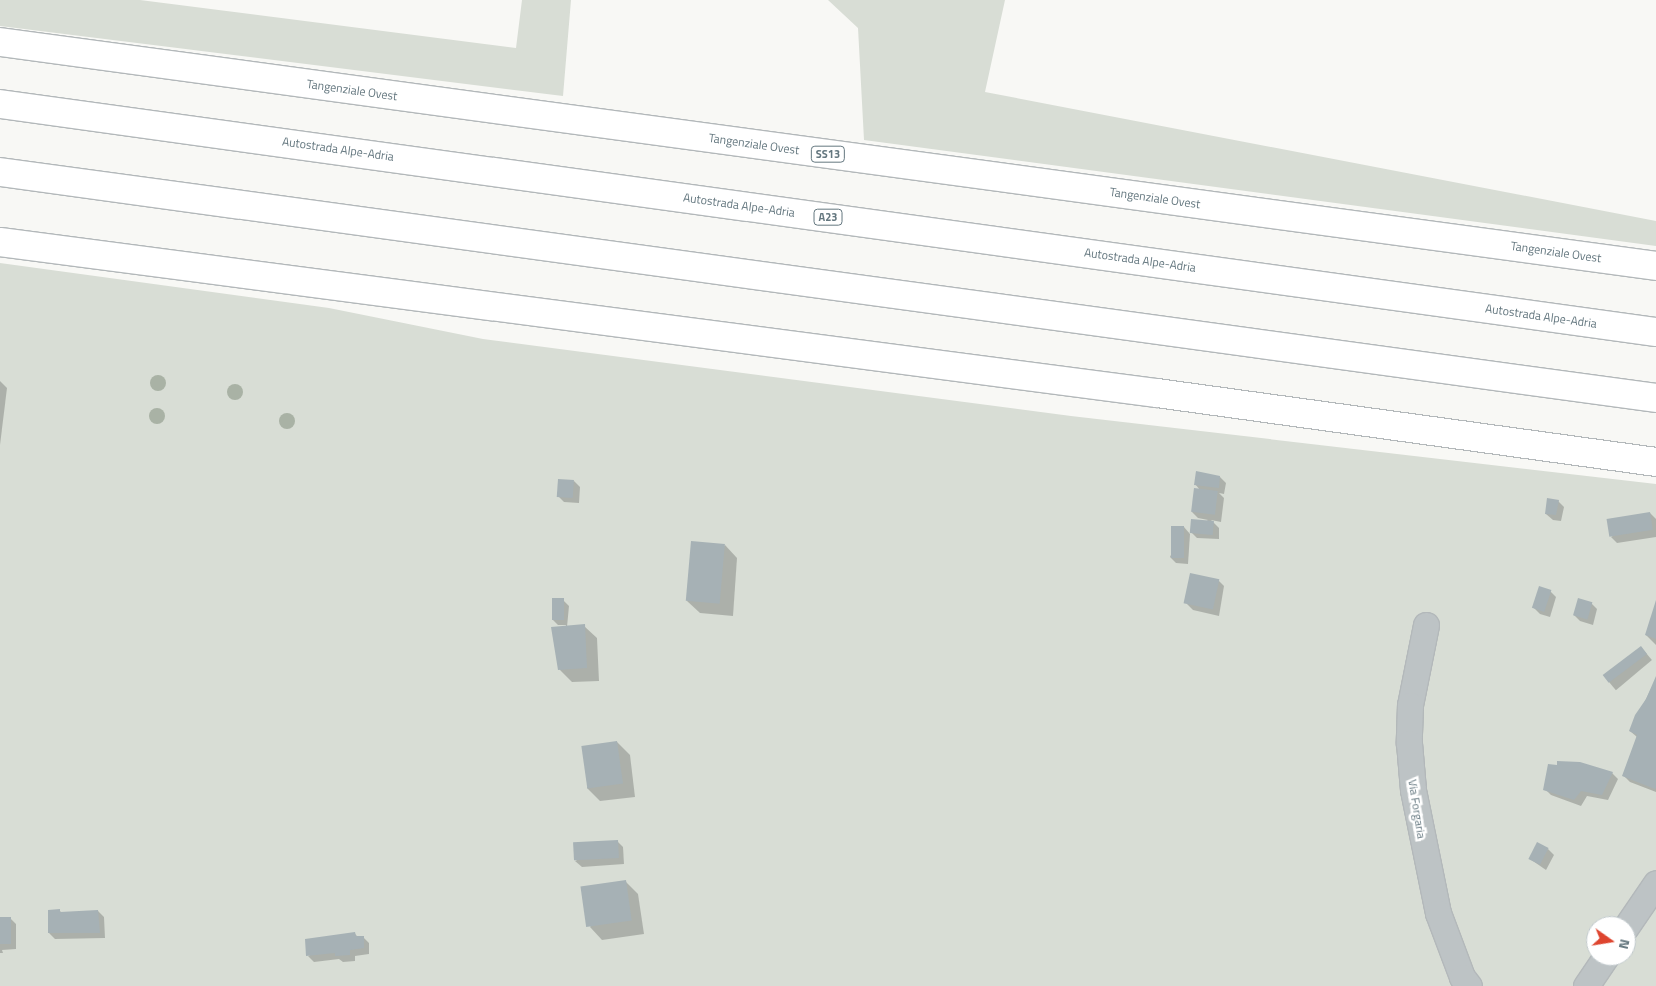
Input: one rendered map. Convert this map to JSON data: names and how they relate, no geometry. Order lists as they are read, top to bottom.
{
  "streets": {
    "highway": [
      "Tangenziale Ovest",
      "Autostrada Alpe-Adria",
      "SS13",
      "A23"
    ],
    "street": ["Via Forgaria"]
  },
  "north": "right"
}
